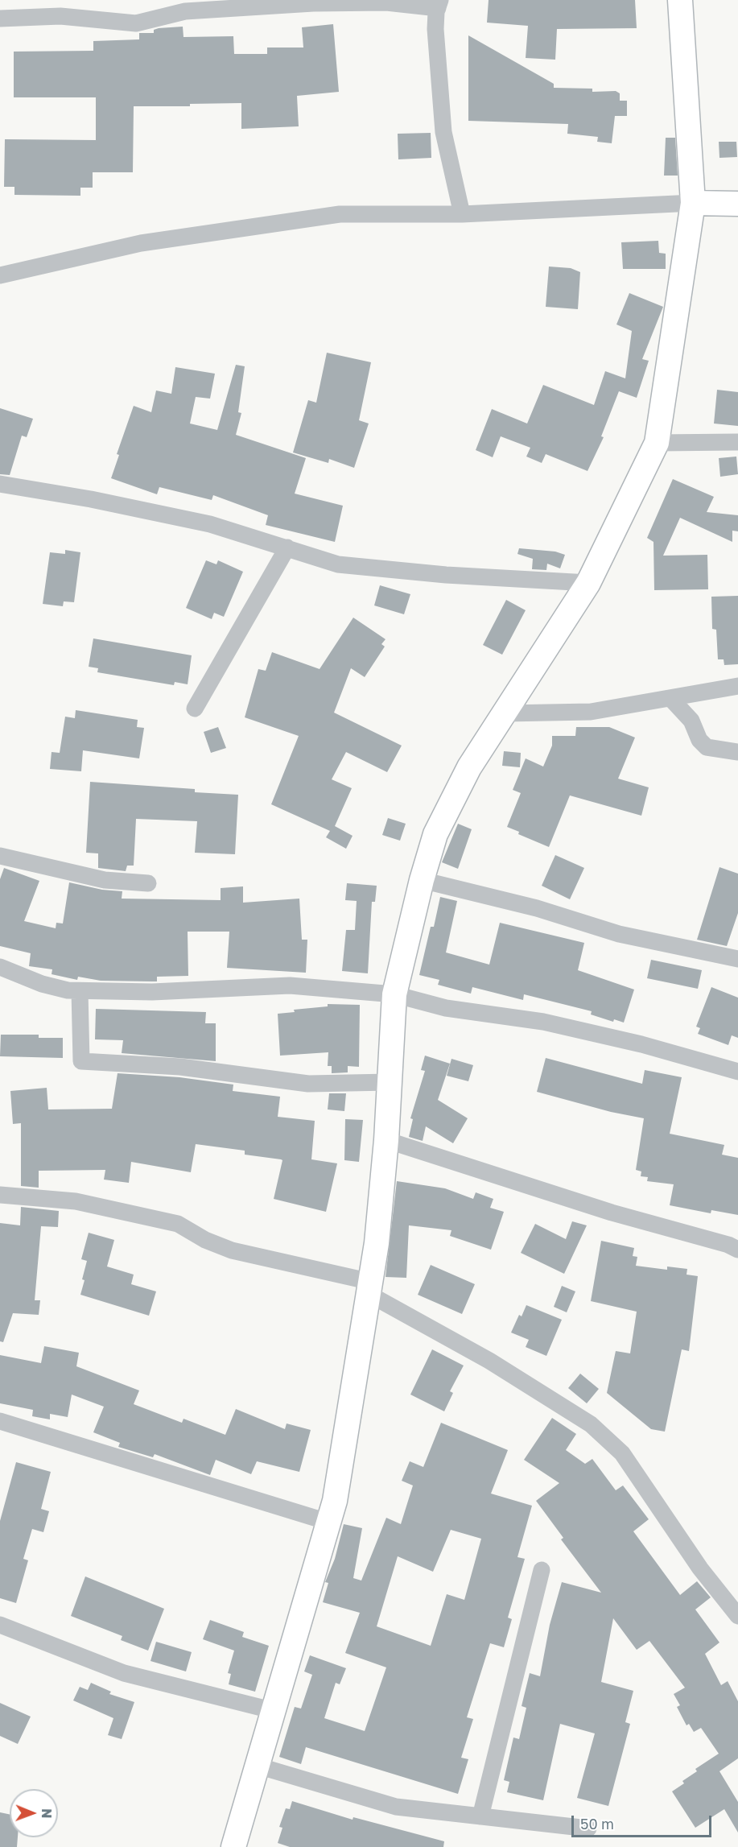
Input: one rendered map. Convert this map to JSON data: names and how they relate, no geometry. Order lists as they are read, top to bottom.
{
  "scale_bar": "50 m",
  "north": "right"
}
